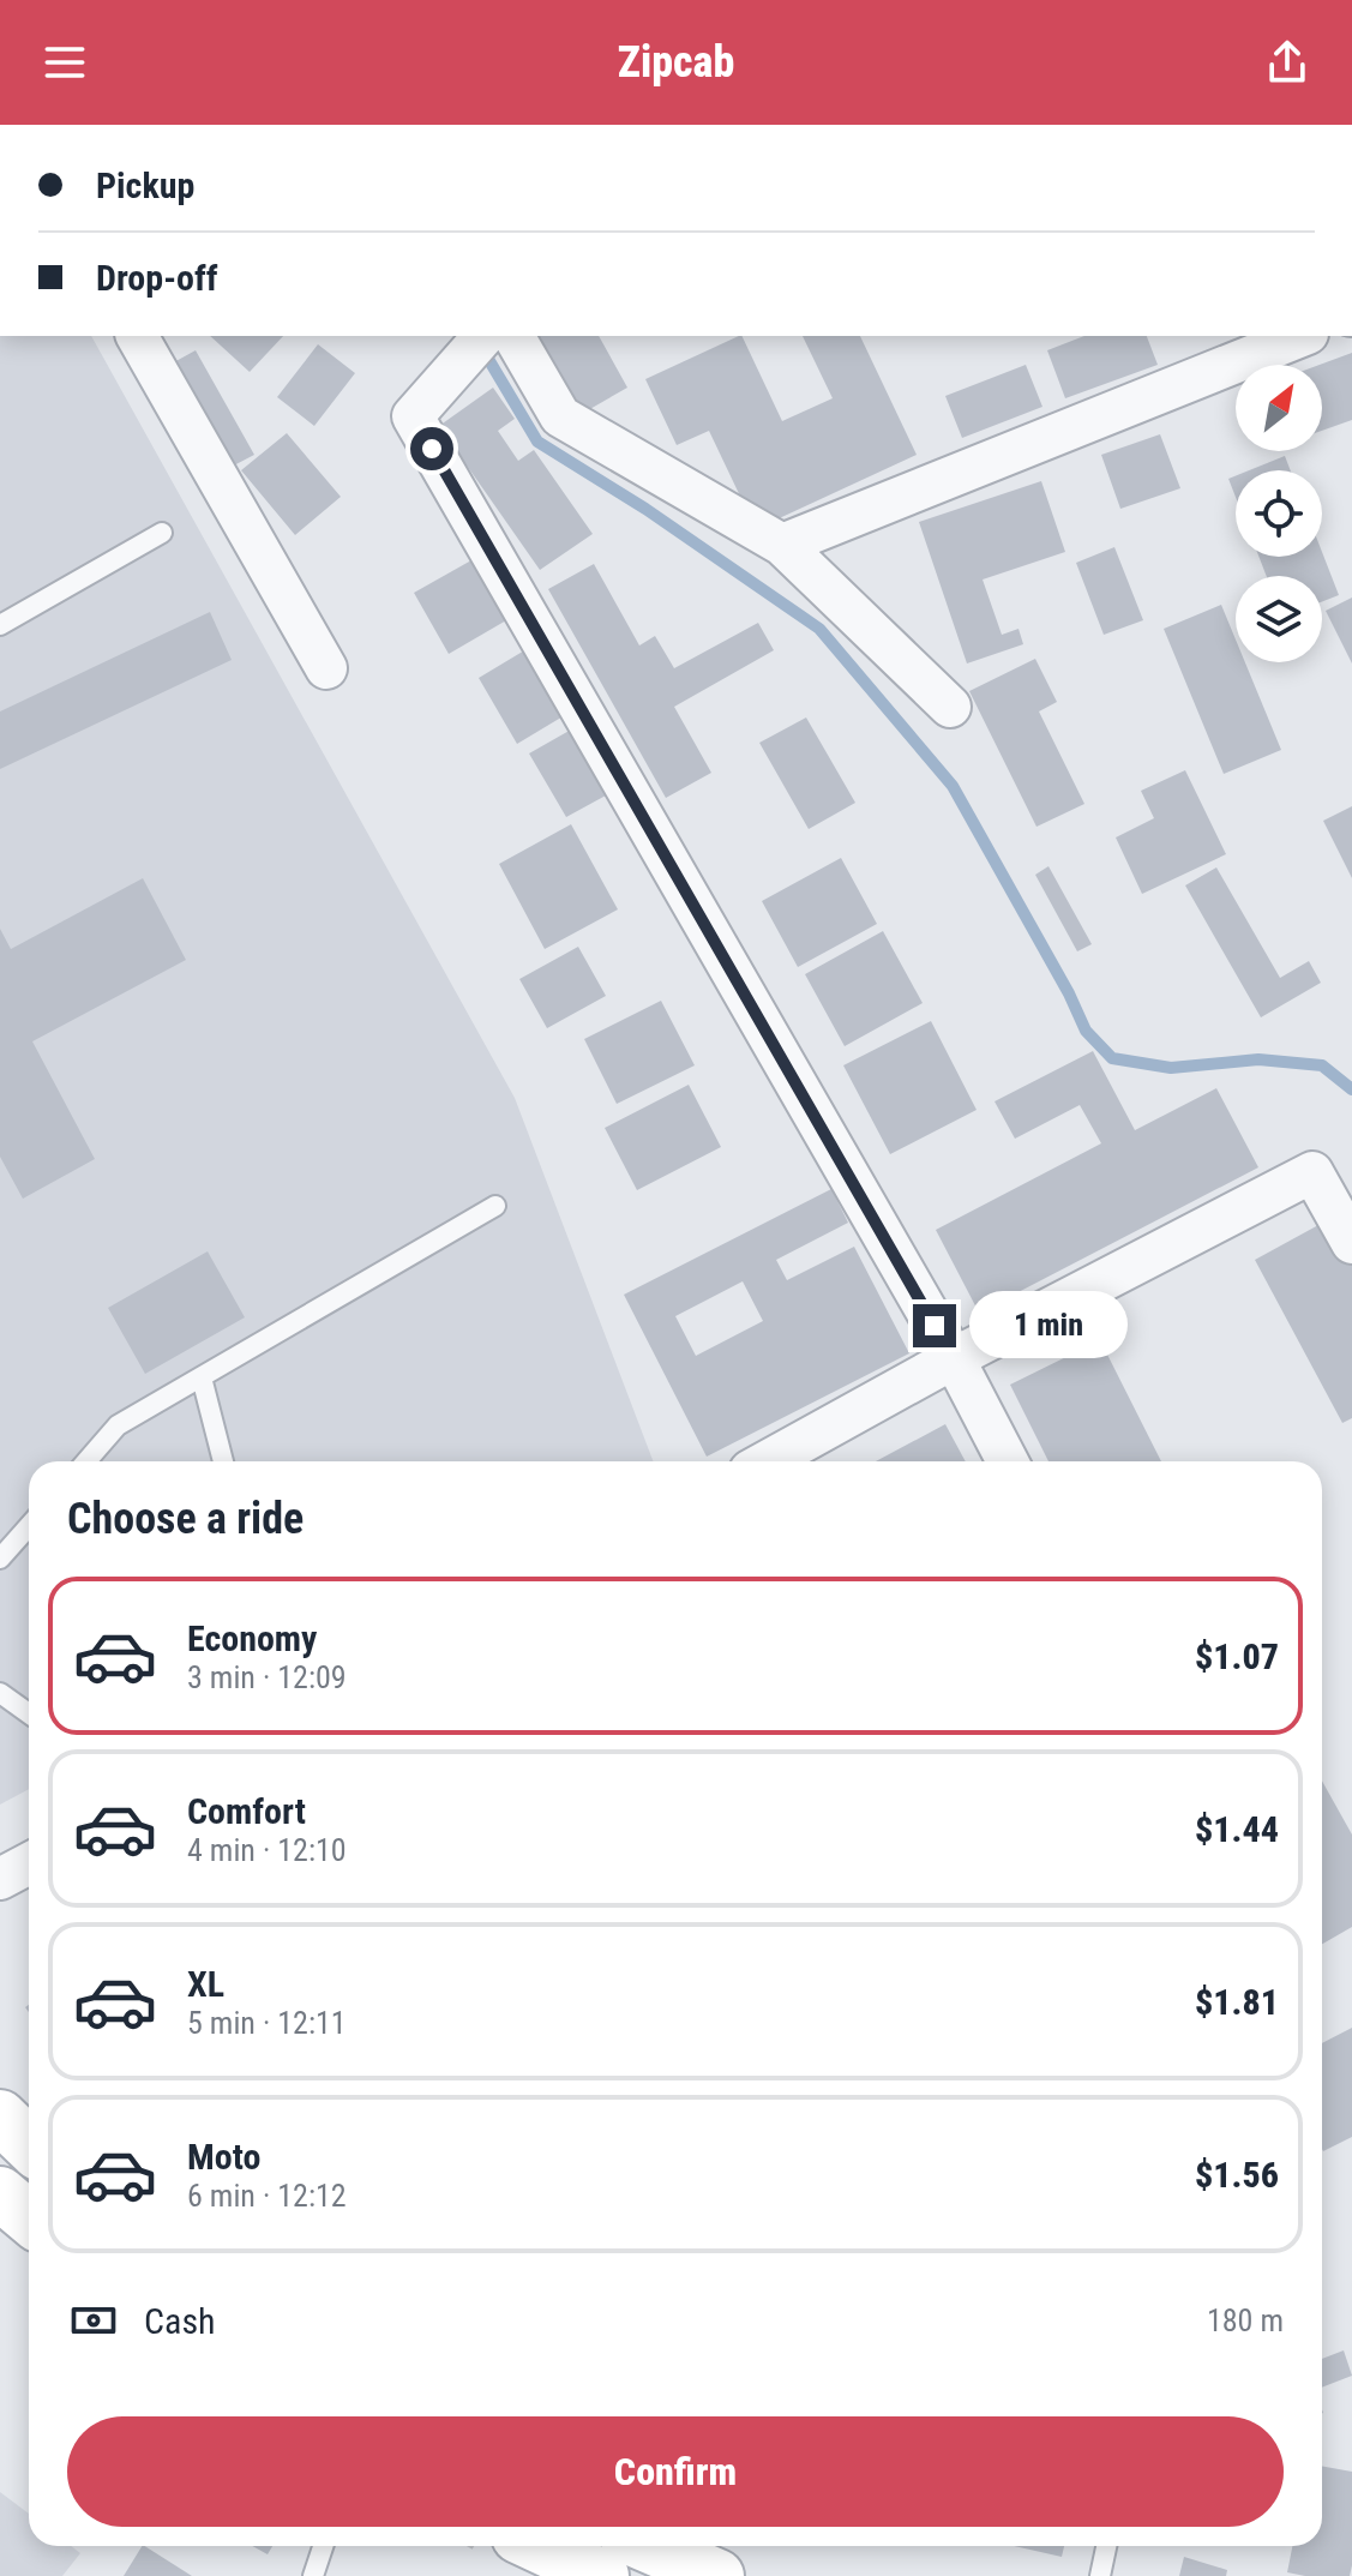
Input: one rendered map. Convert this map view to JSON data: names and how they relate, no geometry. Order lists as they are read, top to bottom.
{
  "north": "top right",
  "page": {
    "header": "Zipcab",
    "banner": ["Pickup", "Drop-off"],
    "bubble": "1 min",
    "heading": "Choose a ride",
    "list": [
      {
        "name": "Economy",
        "note": "3 min · 12:09",
        "value": "$1.07"
      },
      {
        "name": "Comfort",
        "note": "4 min · 12:10",
        "value": "$1.44"
      },
      {
        "name": "XL",
        "note": "5 min · 12:11",
        "value": "$1.81"
      },
      {
        "name": "Moto",
        "note": "6 min · 12:12",
        "value": "$1.56"
      }
    ],
    "pay": ["Cash", "180 m"],
    "buttons": "Confirm"
  }
}
